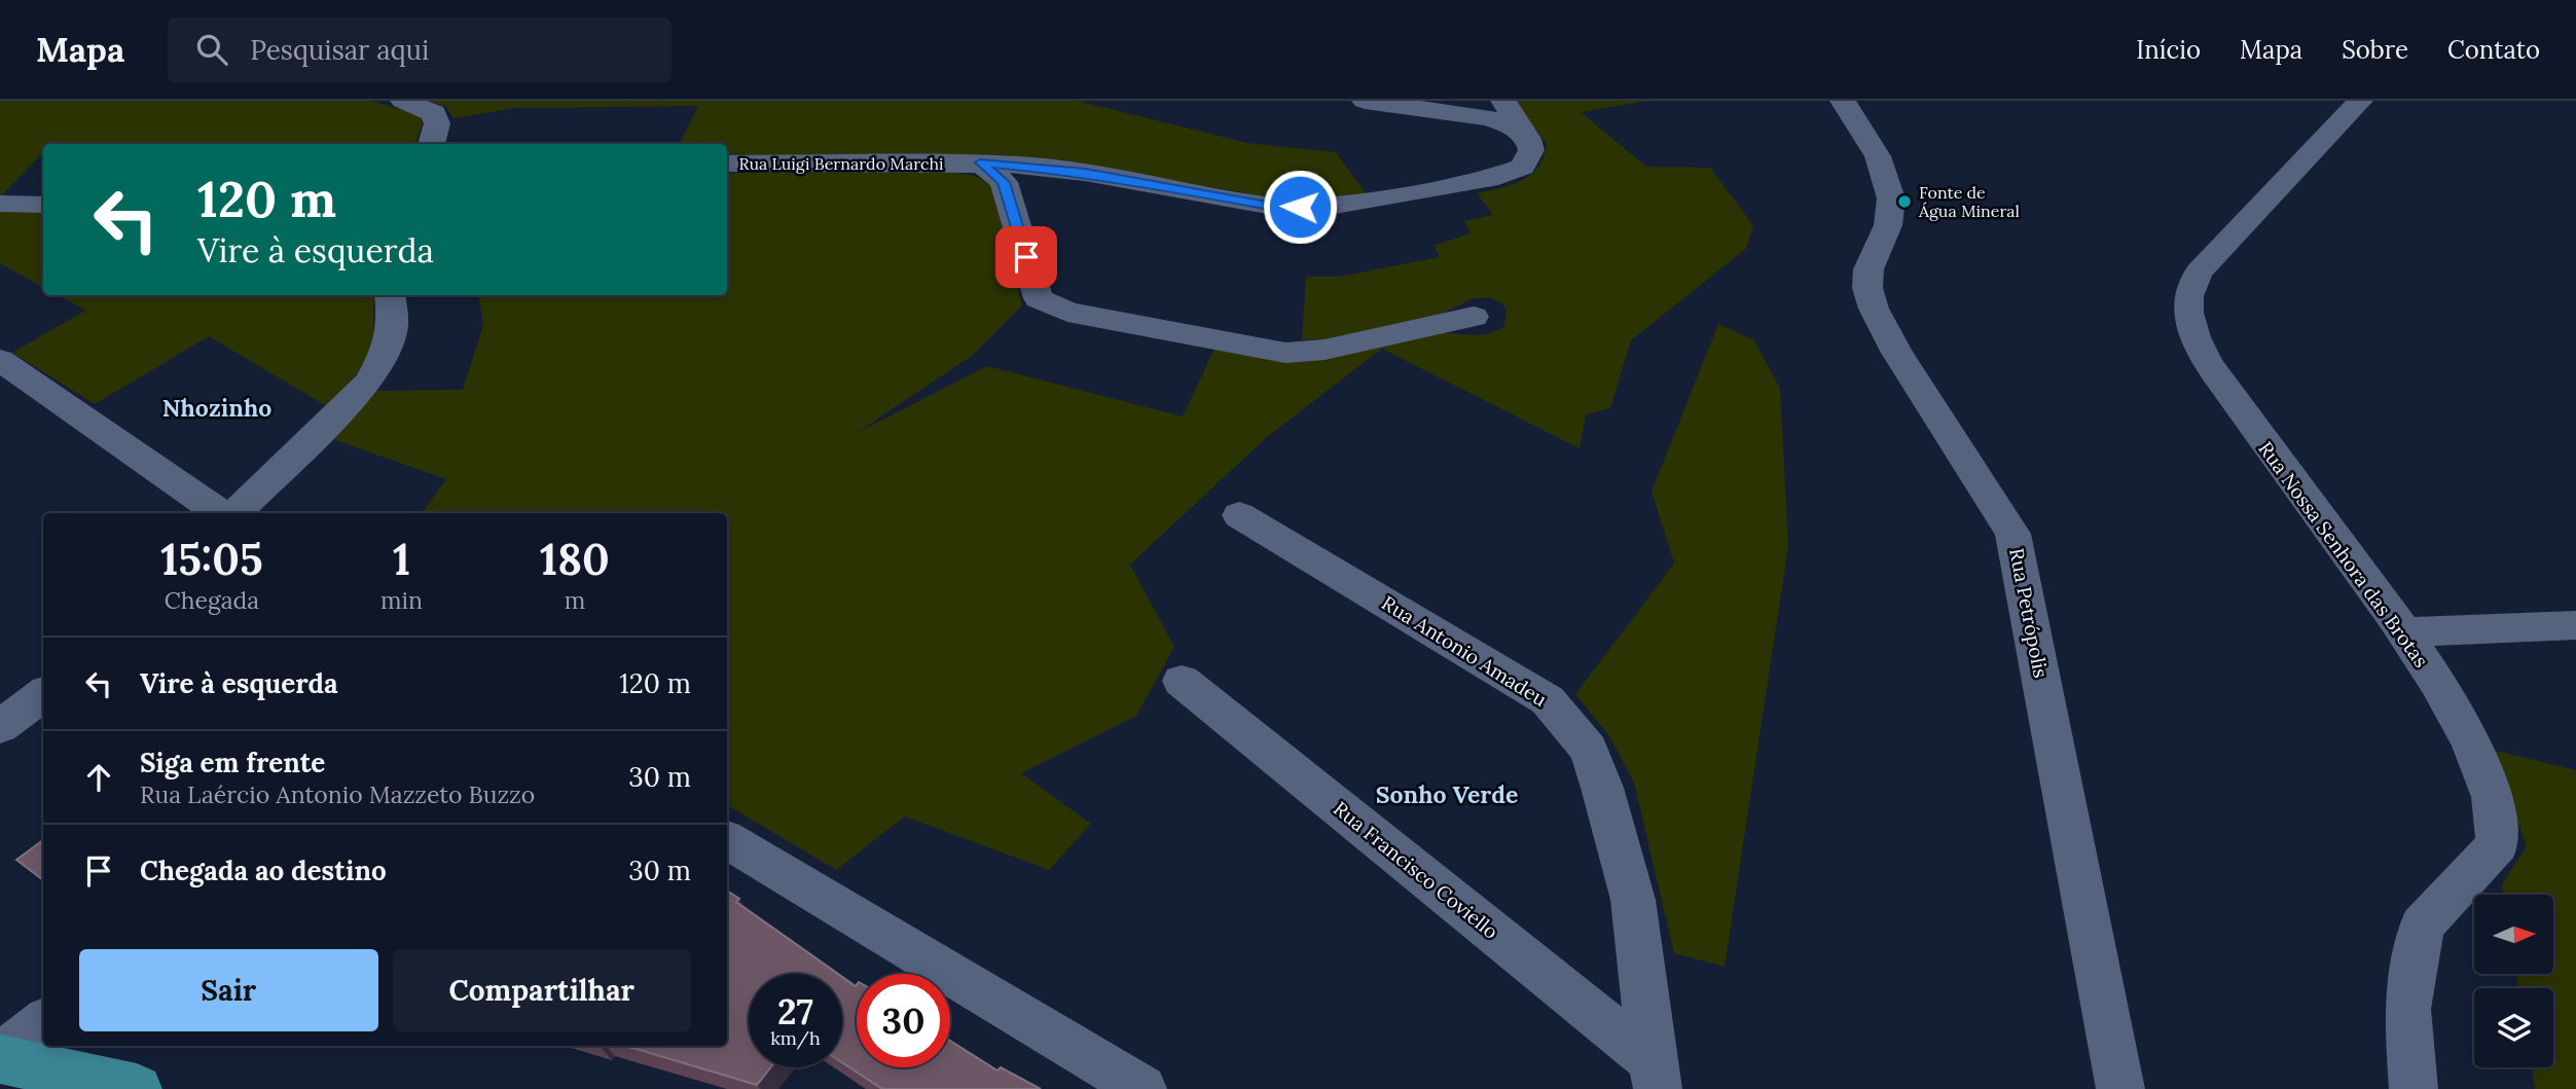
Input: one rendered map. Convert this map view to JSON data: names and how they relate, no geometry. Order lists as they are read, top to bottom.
{
  "streets": {
    "street": [
      "Rua Luigi Bernardo Marchi",
      "Rua Nossa Senhora das Brotas",
      "Rua Petrópolis",
      "Rua Antonio Amadeu",
      "Rua Francisco Coviello"
    ]
  },
  "crossings": [
    ["Rua Antonio Amadeu", "Rua Francisco Coviello"]
  ],
  "districts": ["Nhozinho", "Sonho Verde"],
  "places": ["Fonte de Água Mineral"],
  "north": "right",
  "page": {
    "header": "Mapa",
    "search": "Pesquisar aqui",
    "nav": [
      "Início",
      "Mapa",
      "Sobre",
      "Contato"
    ],
    "turn": ["120 m", "Vire à esquerda"],
    "eta": [
      "15:05",
      "Chegada",
      "1",
      "min",
      "180",
      "m"
    ],
    "list": [
      {
        "name": "Vire à esquerda",
        "value": "120 m"
      },
      {
        "name": "Siga em frente",
        "note": "Rua Laércio Antonio Mazzeto Buzzo",
        "value": "30 m"
      },
      {
        "name": "Chegada ao destino",
        "value": "30 m"
      }
    ],
    "buttons": ["Sair", "Compartilhar"],
    "speed": "27 km/h",
    "limit": "30"
  }
}
